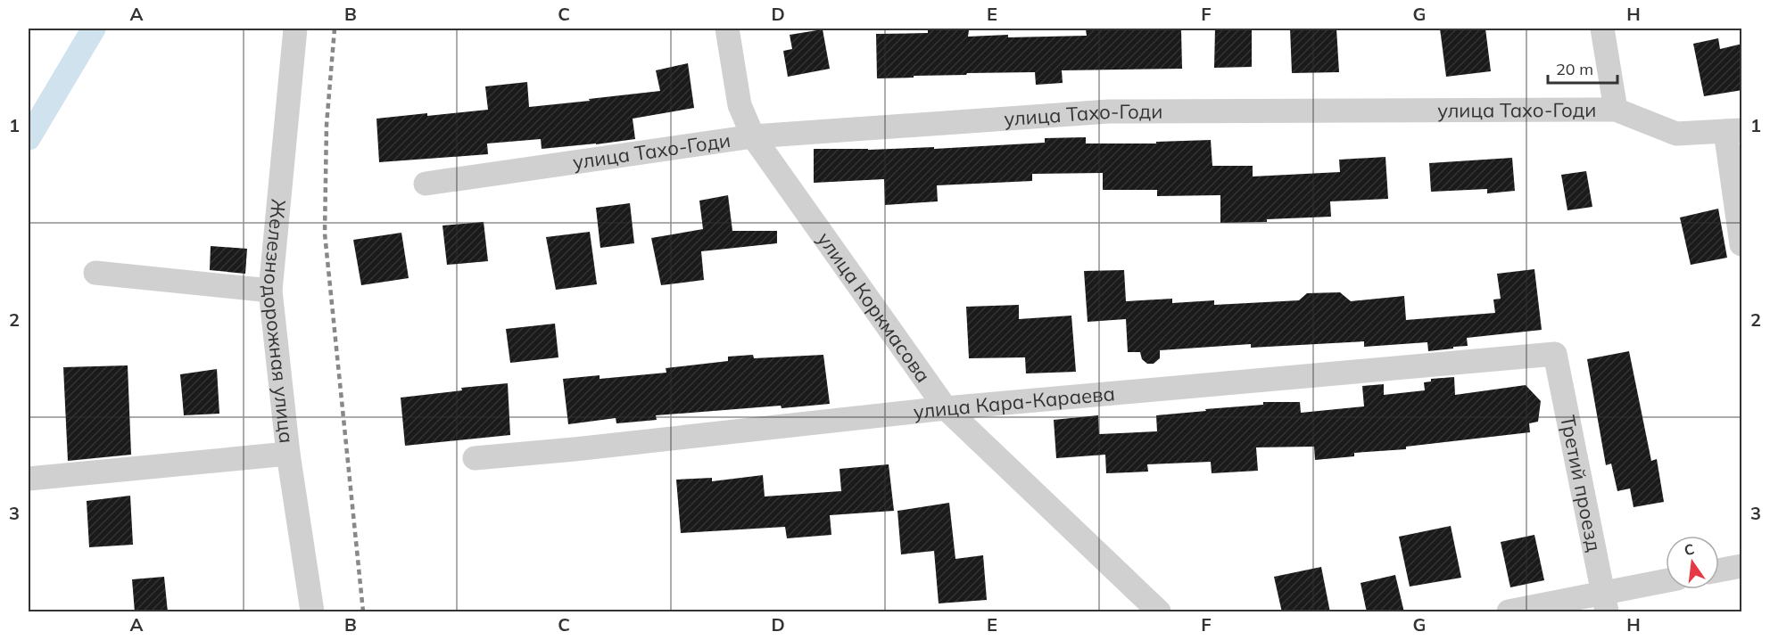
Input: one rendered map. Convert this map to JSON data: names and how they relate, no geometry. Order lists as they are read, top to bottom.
{
  "streets": {
    "street": [
      "улица Тахо-Годи",
      "улица Коркмасова",
      "Железнодорожная улица",
      "улица Кара-Караева",
      "Третий проезд"
    ]
  },
  "crossings": [
    ["улица Тахо-Годи", "улица Коркмасова"],
    ["улица Коркмасова", "улица Кара-Караева"],
    ["улица Кара-Караева", "Третий проезд"]
  ],
  "scale_bar": "20 m",
  "north": "top",
  "grid": {
    "columns": [
      "A",
      "B",
      "C",
      "D",
      "E",
      "F",
      "G",
      "H"
    ],
    "rows": ["1", "2", "3"]
  }
}
